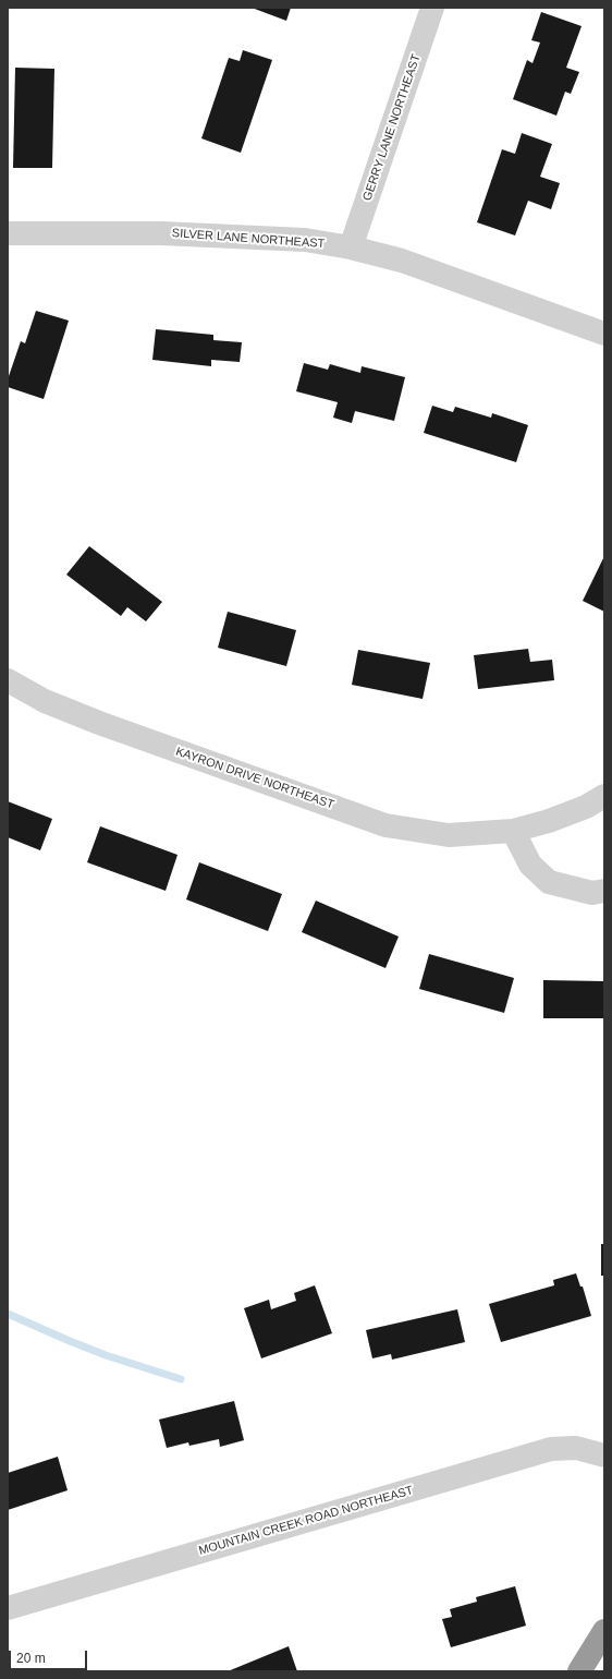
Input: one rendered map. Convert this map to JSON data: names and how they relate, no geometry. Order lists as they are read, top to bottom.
{
  "streets": {
    "street": [
      "GERRY LANE NORTHEAST",
      "SILVER LANE NORTHEAST",
      "KAYRON DRIVE NORTHEAST",
      "MOUNTAIN CREEK ROAD NORTHEAST"
    ]
  },
  "crossings": [
    ["GERRY LANE NORTHEAST", "SILVER LANE NORTHEAST"]
  ],
  "scale_bar": "20 m"
}
